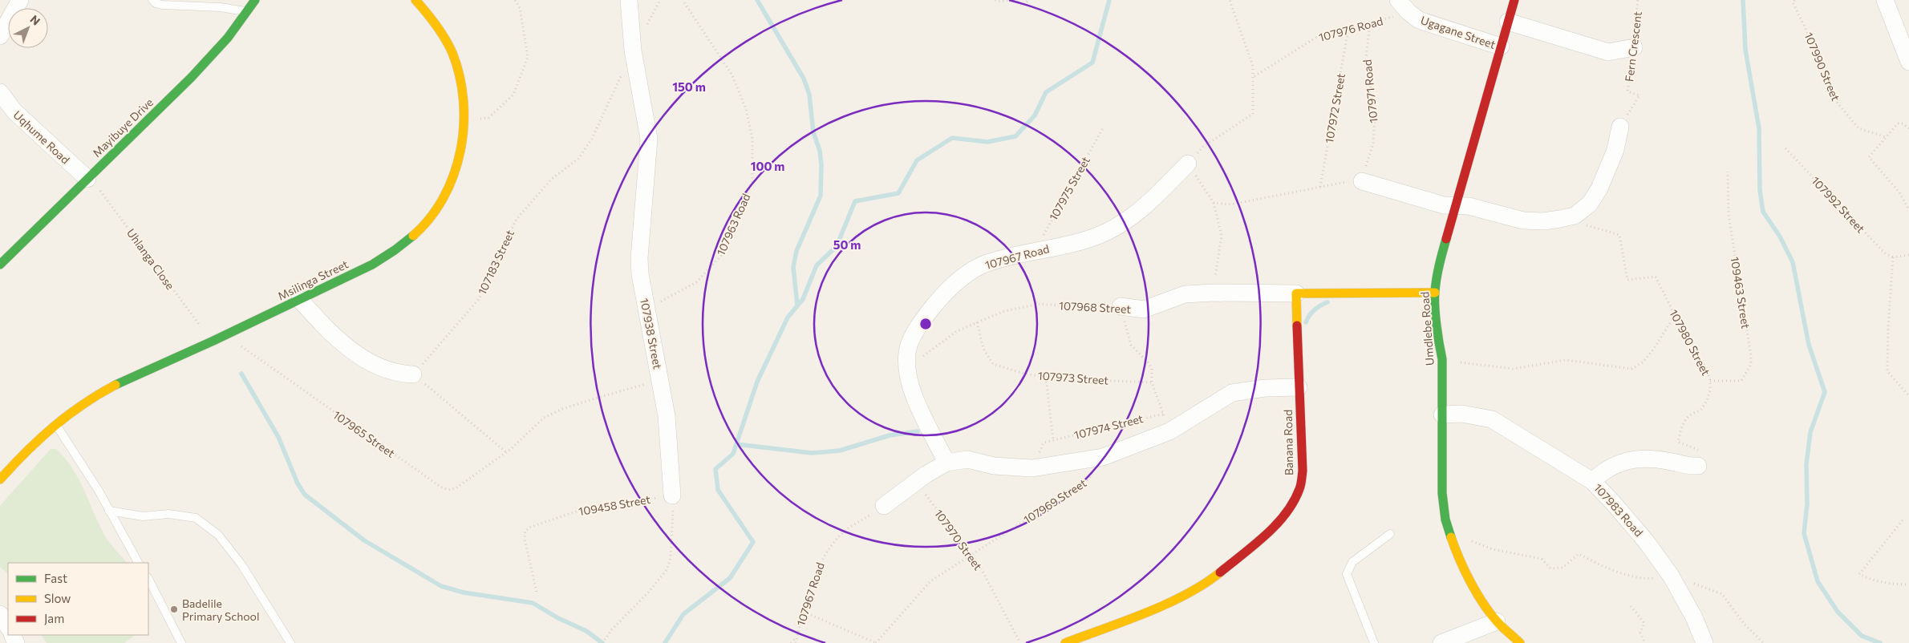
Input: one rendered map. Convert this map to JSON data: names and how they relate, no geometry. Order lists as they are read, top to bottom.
{
  "streets": {
    "street": [
      "Ugagane Street",
      "Mayibuye Drive",
      "Uqhume Road",
      "107967 Road",
      "Msilinga Street",
      "107968 Street",
      "Umdlebe Road",
      "107938 Street",
      "Banana Road",
      "107983 Road"
    ],
    "path": [
      "107976 Road",
      "Fern Crescent",
      "107990 Street",
      "107971 Road",
      "107972 Street",
      "107975 Street",
      "107992 Street",
      "107963 Road",
      "Uhlanga Close",
      "107183 Street",
      "109463 Street",
      "107980 Street",
      "107973 Street",
      "107974 Street",
      "107965 Street",
      "107969 Street",
      "109458 Street",
      "107970 Street"
    ]
  },
  "crossings": [
    ["107976 Road", "Ugagane Street"],
    ["107976 Road", "107971 Road"],
    ["107976 Road", "107972 Street"],
    ["Ugagane Street", "Umdlebe Road"],
    ["Mayibuye Drive", "Uqhume Road"],
    ["Mayibuye Drive", "Uhlanga Close"],
    ["Uqhume Road", "Uhlanga Close"],
    ["107975 Street", "107967 Road"],
    ["107963 Road", "107938 Street"],
    ["107967 Road", "107968 Street"],
    ["Uhlanga Close", "Msilinga Street"],
    ["107183 Street", "107938 Street"],
    ["Msilinga Street", "107965 Street"],
    ["109463 Street", "107980 Street"],
    ["107968 Street", "107973 Street"],
    ["107968 Street", "Banana Road"],
    ["Umdlebe Road", "107983 Road"],
    ["107938 Street", "107965 Street"],
    ["107938 Street", "109458 Street"],
    ["107969 Street", "107970 Street"]
  ],
  "places": ["Badelile Primary School"],
  "legend": ["Fast", "Slow", "Jam"],
  "north": "top right",
  "rings": ["150 m", "100 m", "50 m"]
}
